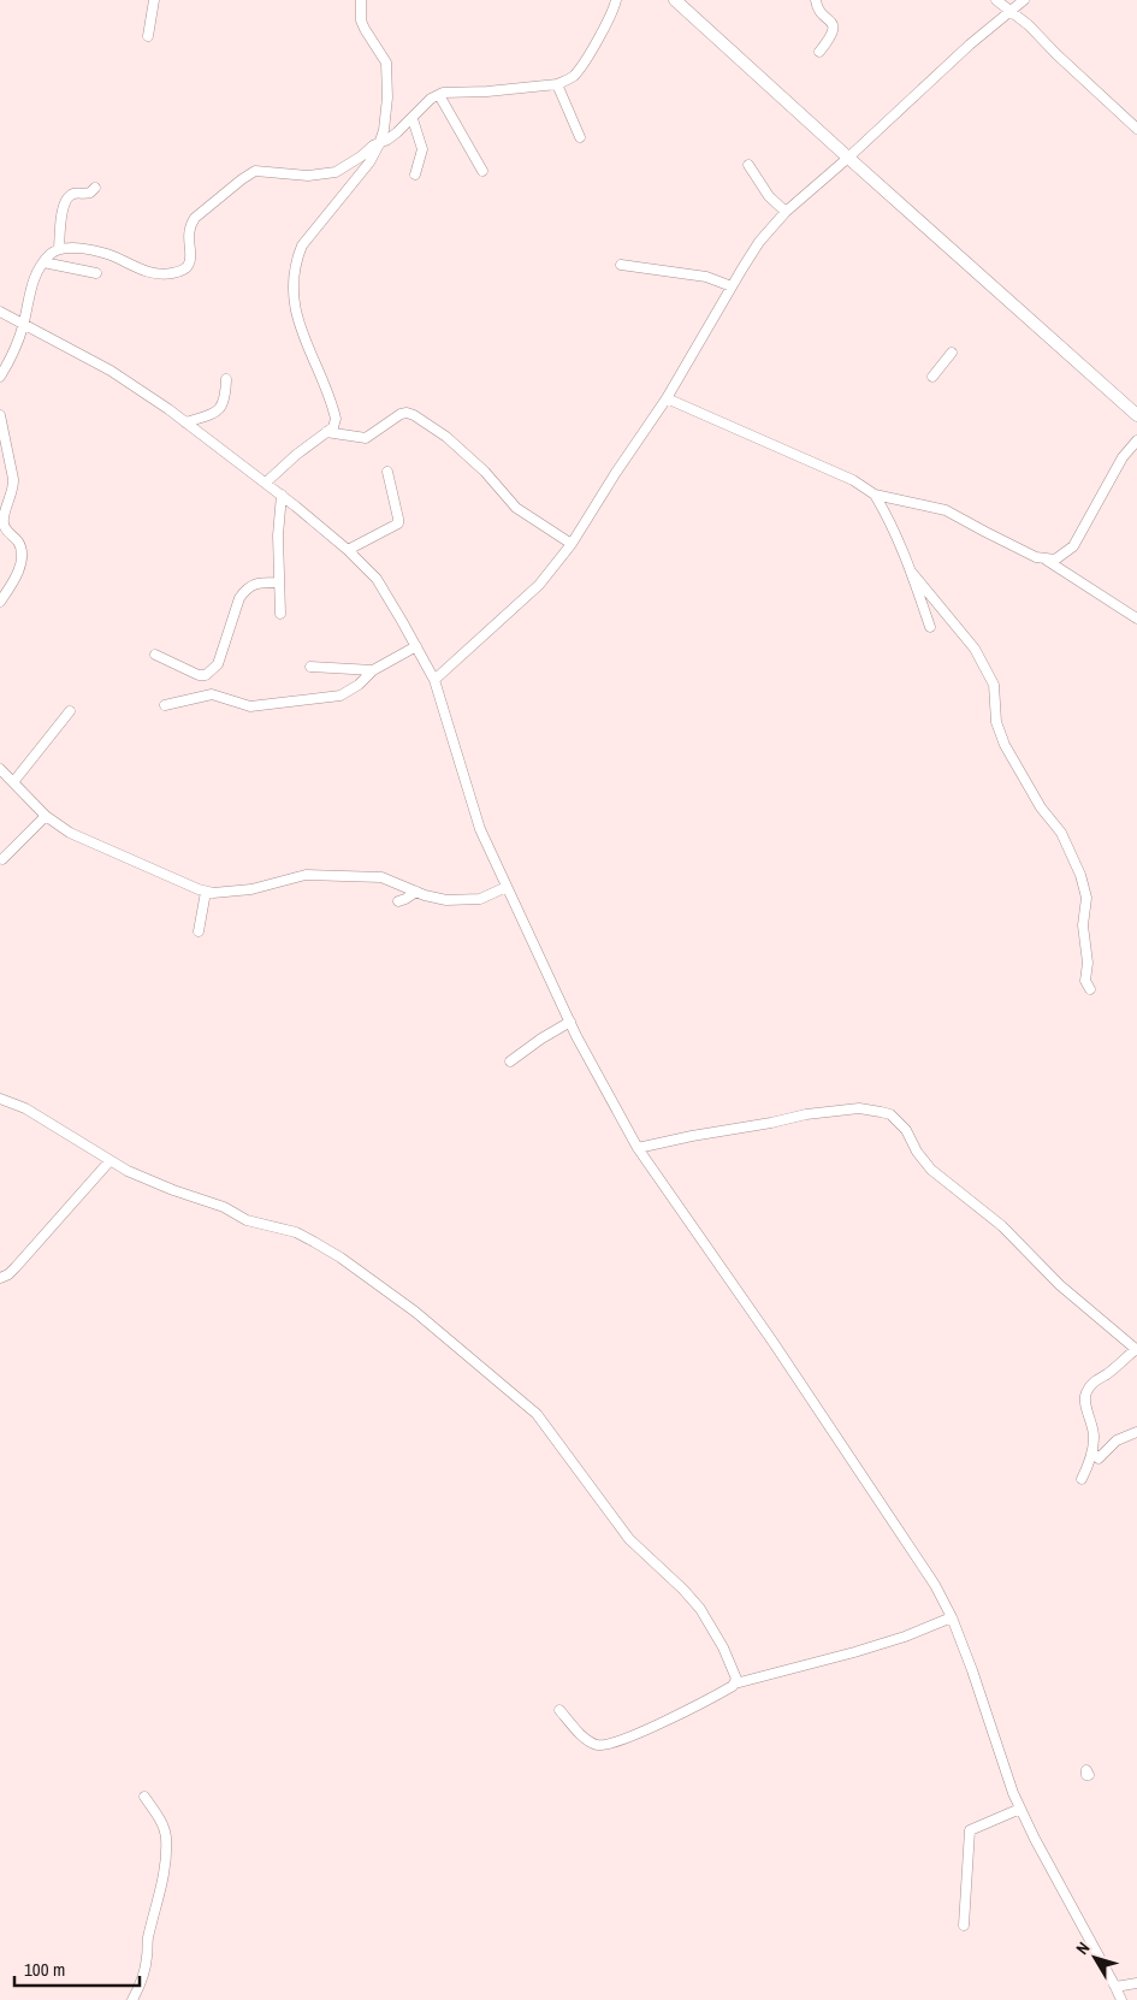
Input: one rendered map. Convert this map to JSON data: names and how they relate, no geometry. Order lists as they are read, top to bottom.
{
  "scale_bar": "100 m",
  "north": "top left"
}
